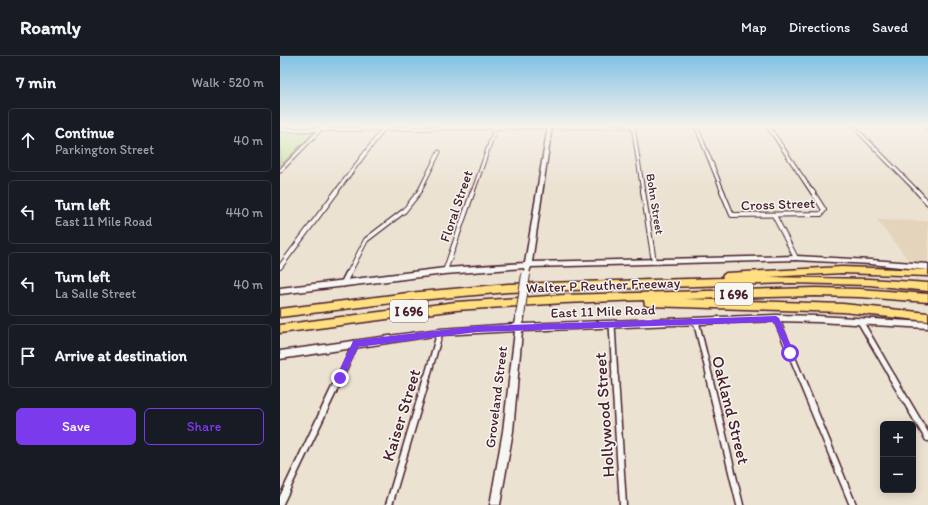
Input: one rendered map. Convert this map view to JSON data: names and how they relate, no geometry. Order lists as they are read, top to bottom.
{
  "streets": {
    "highway": ["Walter P Reuther Freeway", "I 696"],
    "main road": ["East 11 Mile Road", "Groveland Street"],
    "street": [
      "Bohn Street",
      "Cross Street",
      "Floral Street",
      "Oakland Street",
      "Kaiser Street",
      "Hollywood Street"
    ]
  },
  "crossings": [
    ["East 11 Mile Road", "Groveland Street"],
    ["East 11 Mile Road", "Oakland Street"],
    ["East 11 Mile Road", "Kaiser Street"],
    ["East 11 Mile Road", "Hollywood Street"]
  ],
  "page": {
    "header": "Roamly",
    "nav": ["Map", "Directions", "Saved"],
    "heading": ["7 min", "Walk · 520 m"],
    "list": [
      ["Continue", "Parkington Street", "40 m"],
      ["Turn left", "East 11 Mile Road", "440 m"],
      ["Turn left", "La Salle Street", "40 m"],
      "Arrive at destination"
    ],
    "buttons": ["Save", "Share"],
    "map_buttons": ["+", "−"]
  }
}
